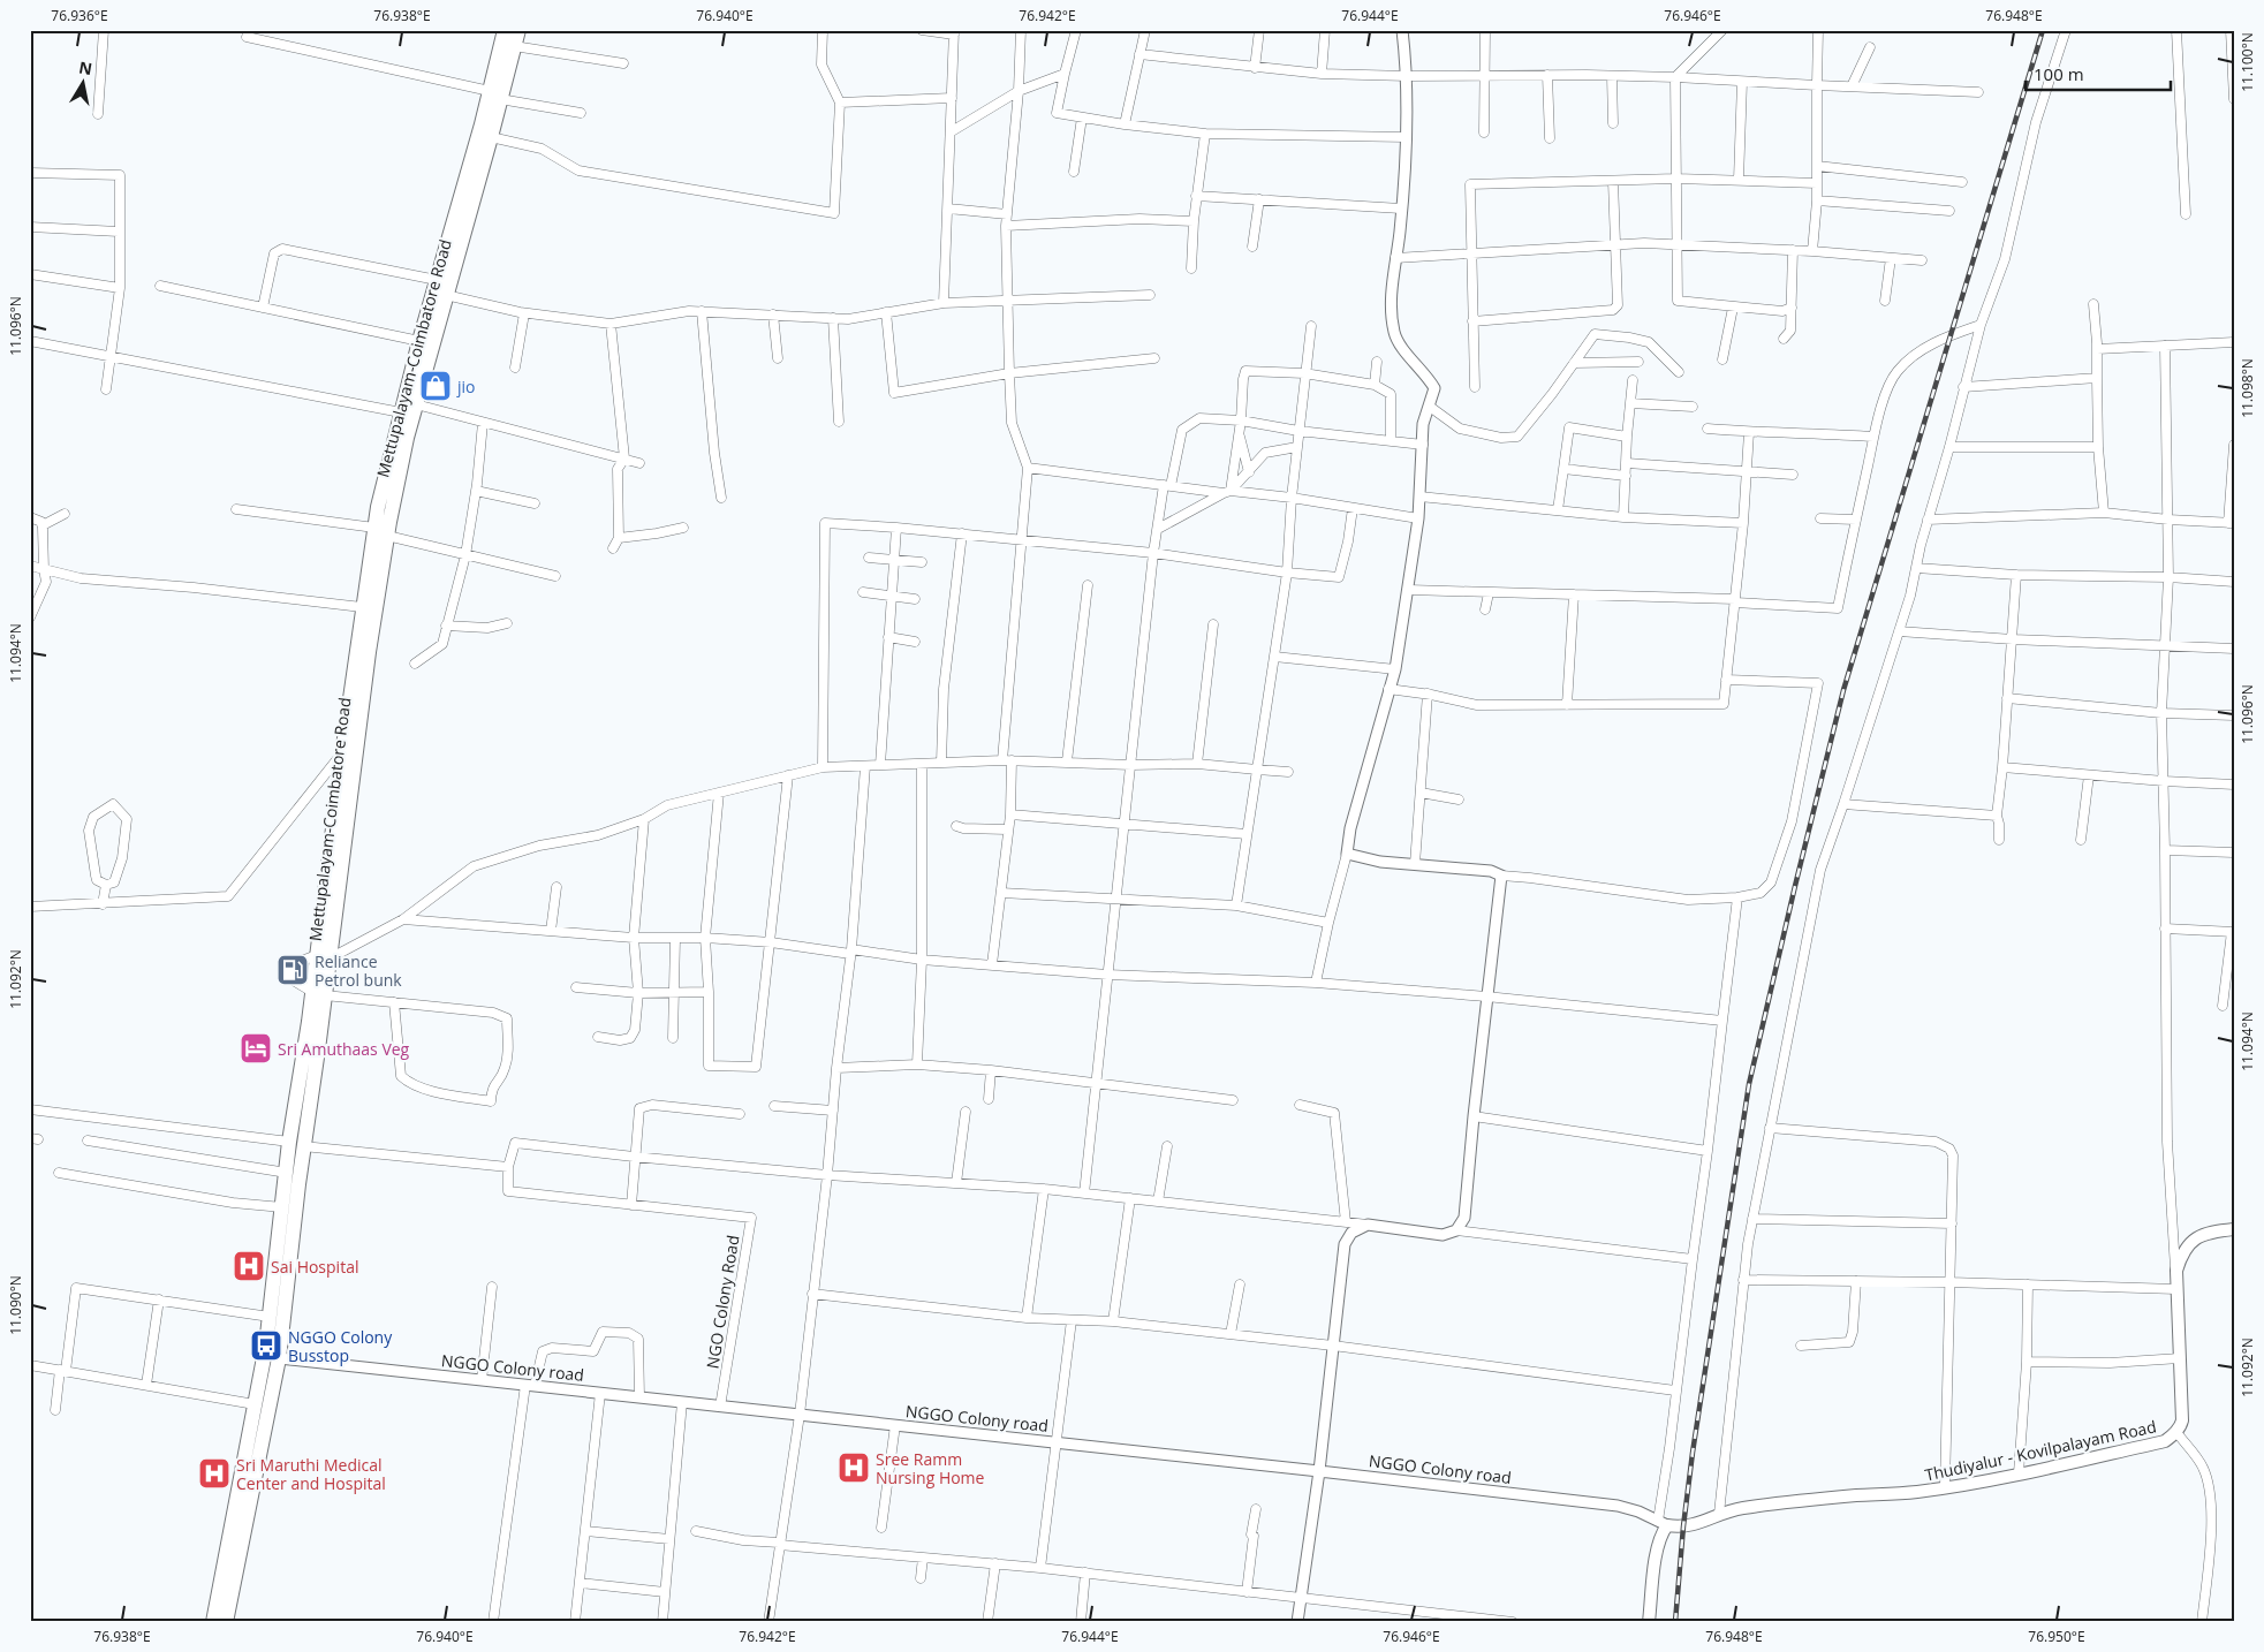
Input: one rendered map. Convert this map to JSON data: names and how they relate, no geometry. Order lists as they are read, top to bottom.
{
  "streets": {
    "highway": ["Mettupalayam-Coimbatore Road"],
    "main road": ["Thudiyalur - Kovilpalayam Road"],
    "street": ["NGO Colony Road", "NGGO Colony road"]
  },
  "crossings": [
    ["Mettupalayam-Coimbatore Road", "NGGO Colony road"],
    ["NGO Colony Road", "NGGO Colony road"],
    ["NGGO Colony road", "Thudiyalur - Kovilpalayam Road"]
  ],
  "places": {
    "shop": ["jio"],
    "fuel station": ["Reliance Petrol bunk"],
    "hotel": ["Sri Amuthaas Veg"],
    "hospital": ["Sai Hospital", "Sree Ramm Nursing Home", "Sri Maruthi Medical Center and Hospital"],
    "bus stop": ["NGGO Colony Busstop"]
  },
  "scale_bar": "100 m",
  "north": "top",
  "coordinates": [
    "76.936°E",
    "76.938°E",
    "76.940°E",
    "76.942°E",
    "76.944°E",
    "76.946°E",
    "76.948°E",
    "11.100°N",
    "11.096°N",
    "11.098°N",
    "11.094°N",
    "11.092°N",
    "11.090°N",
    "76.950°E"
  ]
}
